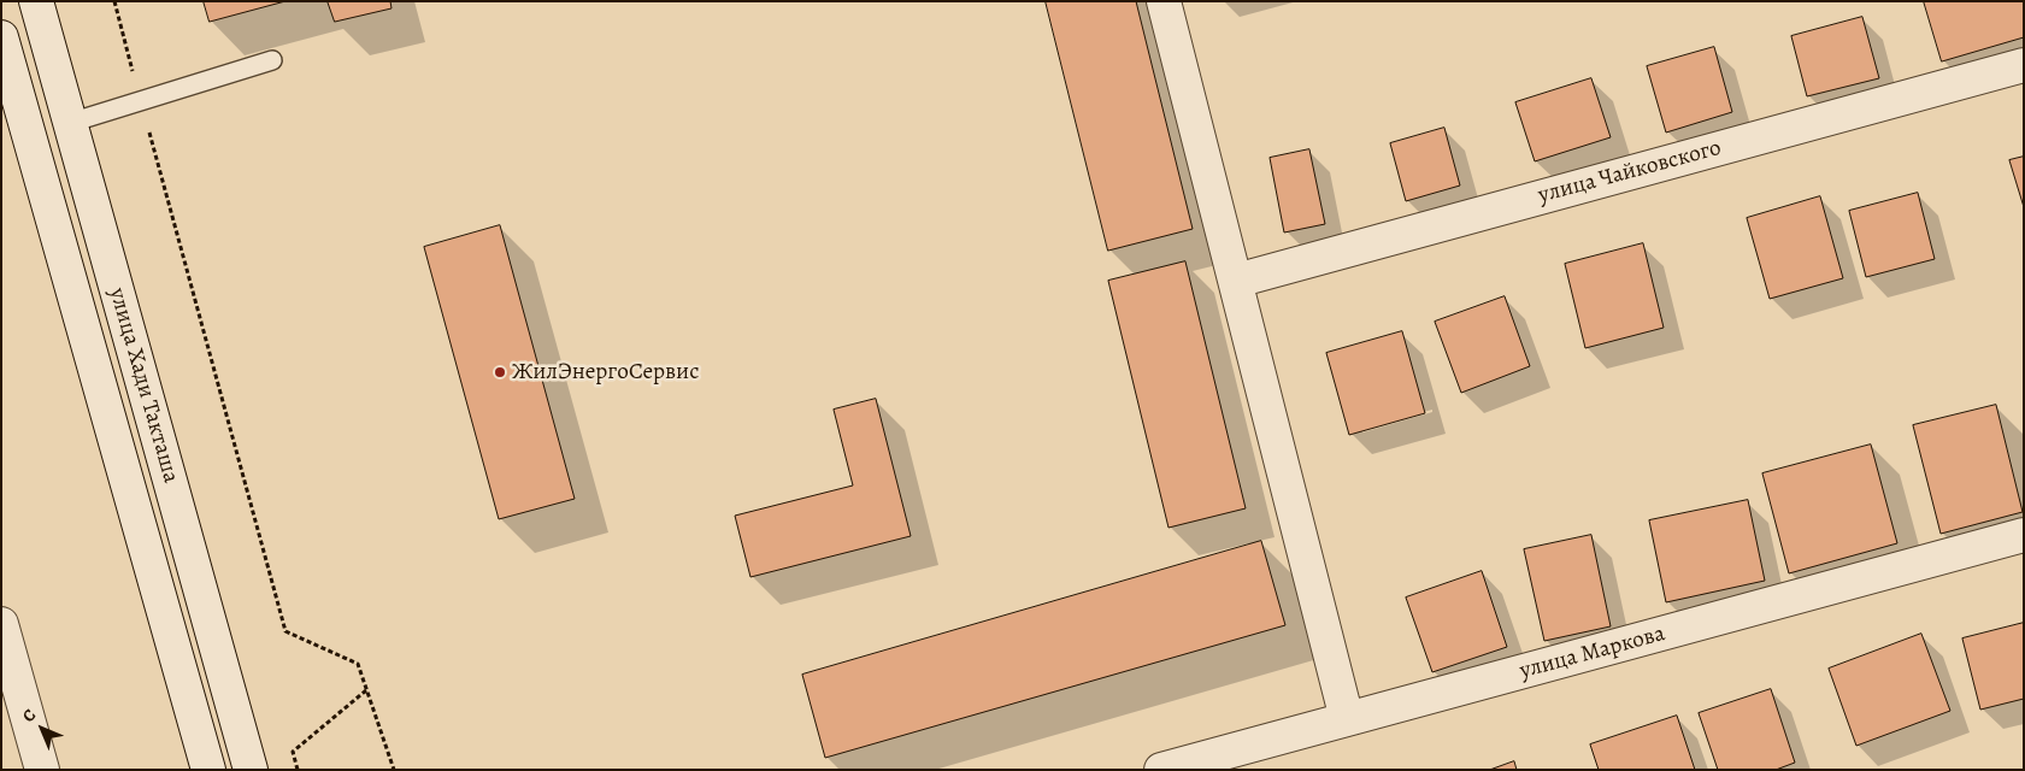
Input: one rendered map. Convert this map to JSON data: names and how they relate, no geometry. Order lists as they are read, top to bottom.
{
  "streets": {
    "street": ["улица Чайковского", "улица Хади Такташа", "улица Маркова"]
  },
  "places": ["ЖилЭнергоСервис"],
  "north": "top left"
}
